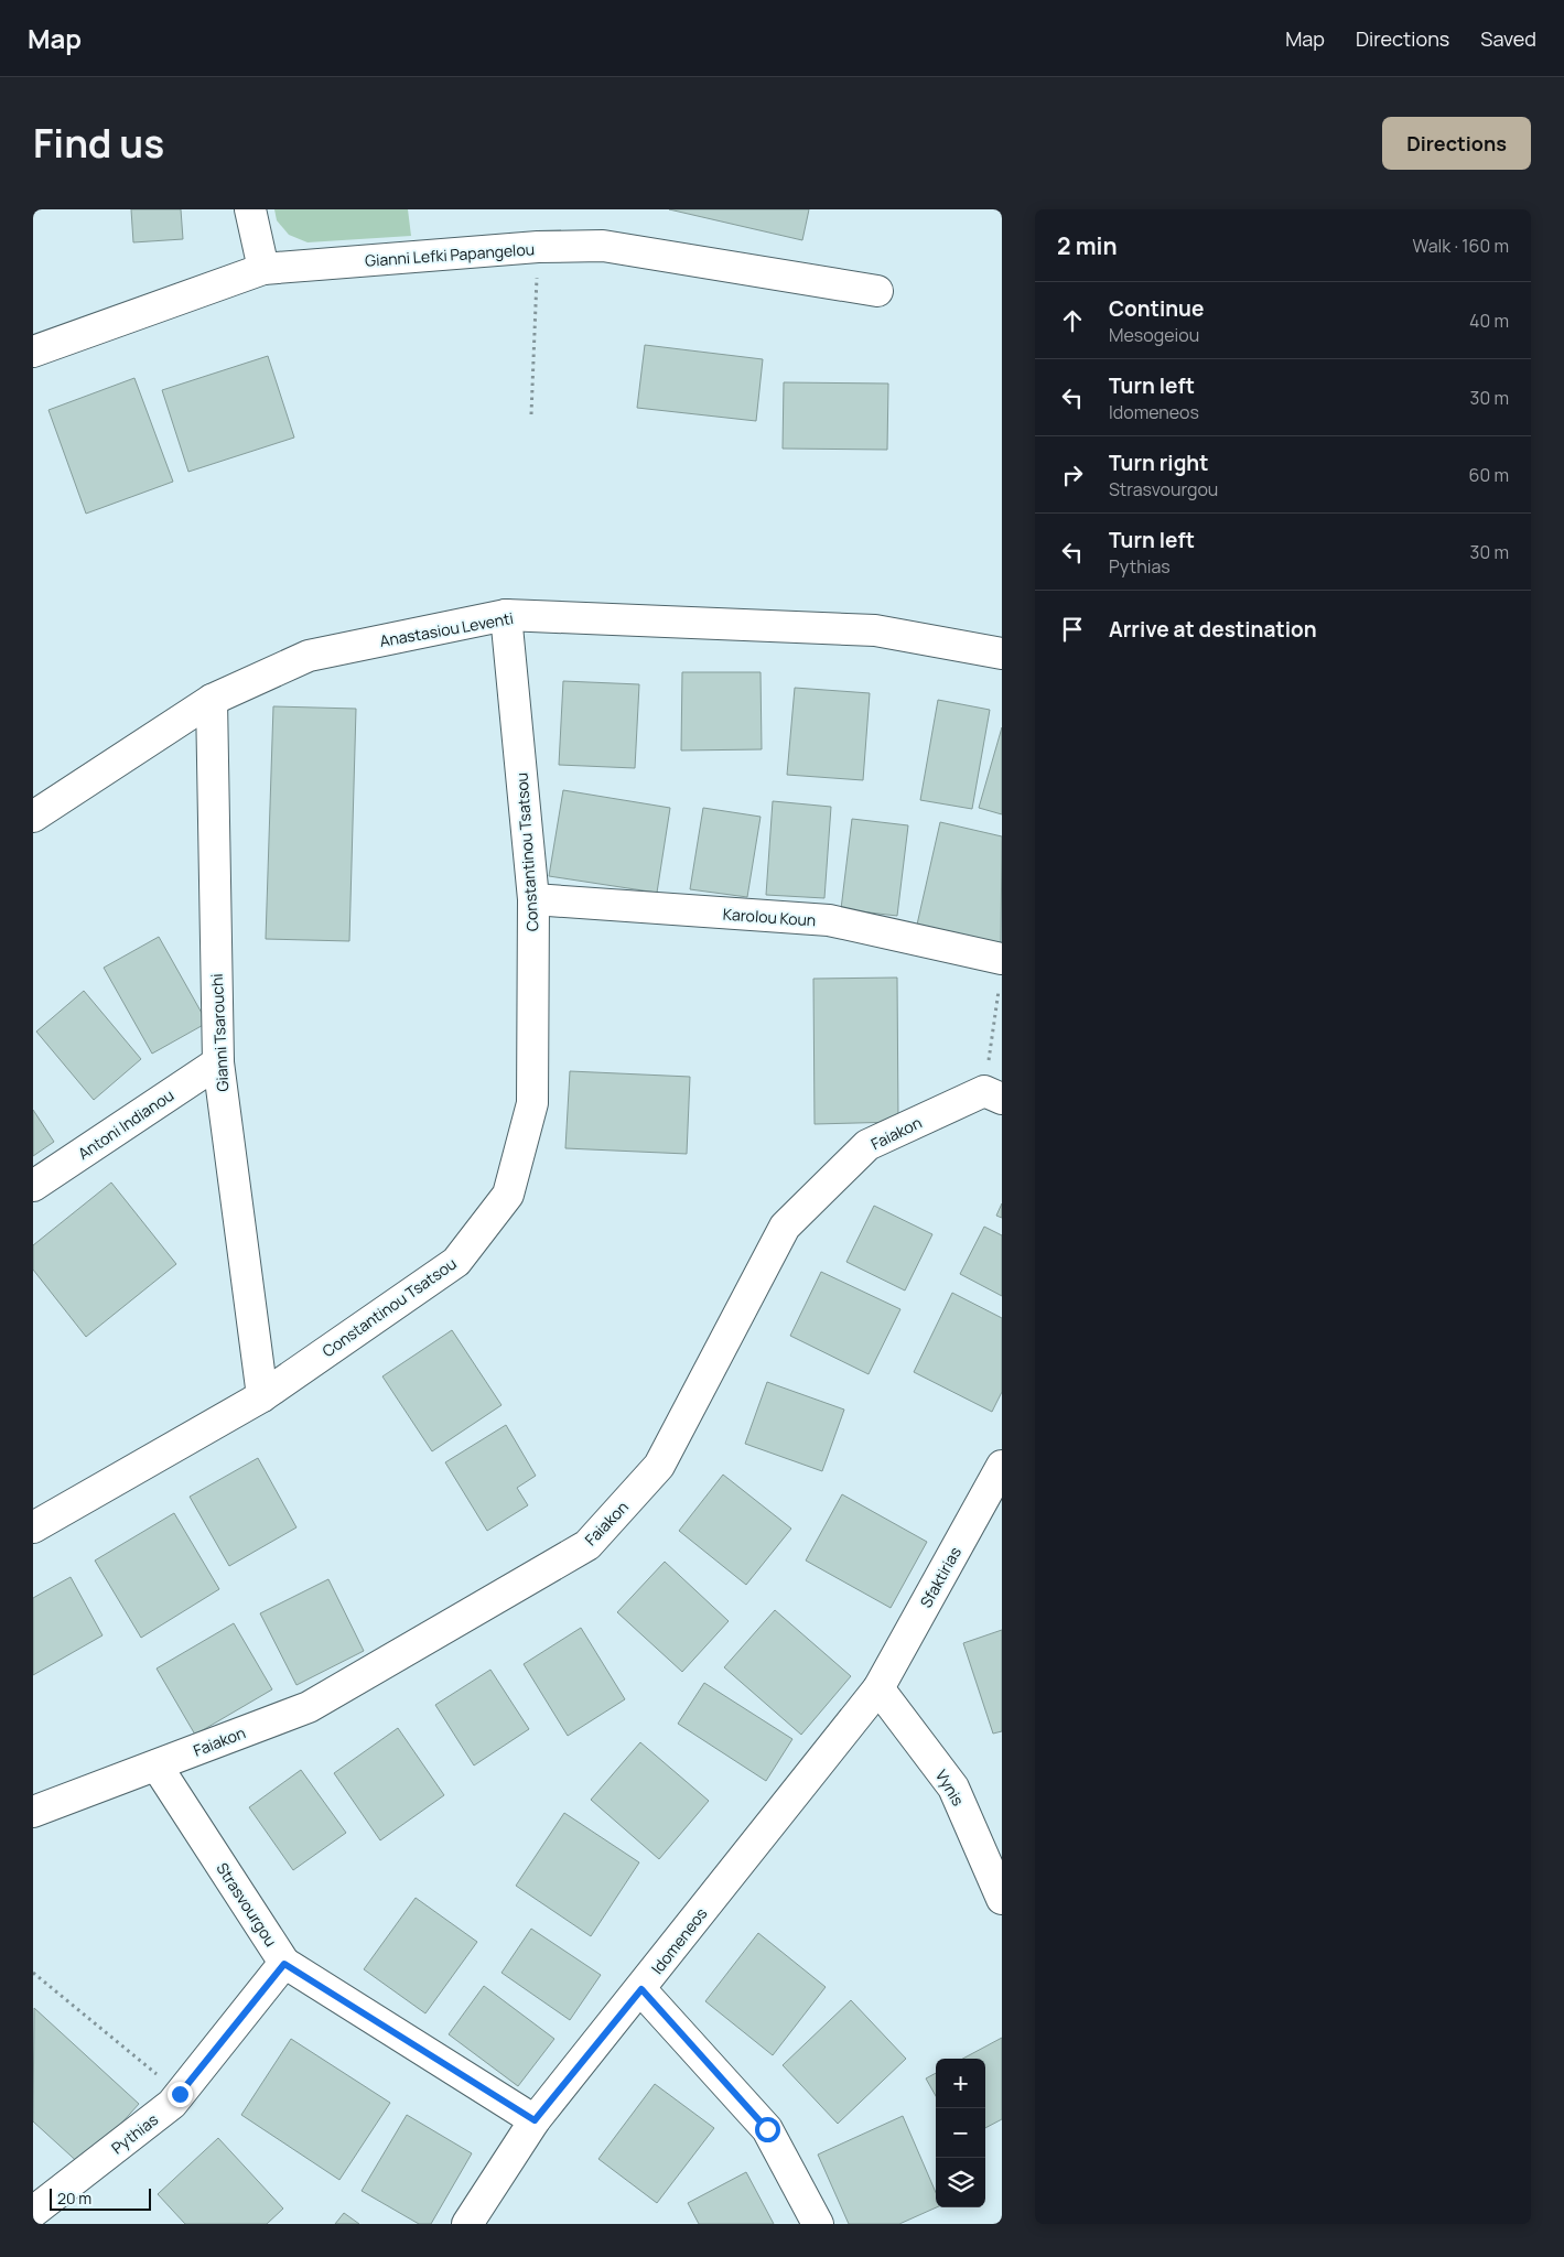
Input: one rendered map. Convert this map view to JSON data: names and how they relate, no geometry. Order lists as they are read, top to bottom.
{
  "streets": {
    "street": [
      "Gianni Lefki Papangelou",
      "Anastasiou Leventi",
      "Constantinou Tsatsou",
      "Karolou Koun",
      "Gianni Tsarouchi",
      "Antoni Indianou",
      "Faiakon",
      "Sfaktirias",
      "Vynis",
      "Strasvourgou",
      "Idomeneos",
      "Pythias"
    ]
  },
  "crossings": [
    ["Anastasiou Leventi", "Constantinou Tsatsou"],
    ["Anastasiou Leventi", "Gianni Tsarouchi"],
    ["Constantinou Tsatsou", "Karolou Koun"],
    ["Constantinou Tsatsou", "Gianni Tsarouchi"],
    ["Gianni Tsarouchi", "Antoni Indianou"],
    ["Faiakon", "Strasvourgou"],
    ["Sfaktirias", "Vynis"],
    ["Sfaktirias", "Idomeneos"],
    ["Vynis", "Idomeneos"],
    ["Strasvourgou", "Idomeneos"],
    ["Strasvourgou", "Pythias"]
  ],
  "scale_bar": "20 m",
  "page": {
    "header": "Map",
    "nav": ["Map", "Directions", "Saved"],
    "title": "Find us",
    "buttons": "Directions",
    "heading": ["2 min", "Walk · 160 m"],
    "list": [
      ["Continue", "Mesogeiou", "40 m"],
      ["Turn left", "Idomeneos", "30 m"],
      ["Turn right", "Strasvourgou", "60 m"],
      ["Turn left", "Pythias", "30 m"],
      "Arrive at destination"
    ],
    "map_buttons": ["+", "−"],
    "scale": "20 m"
  }
}
